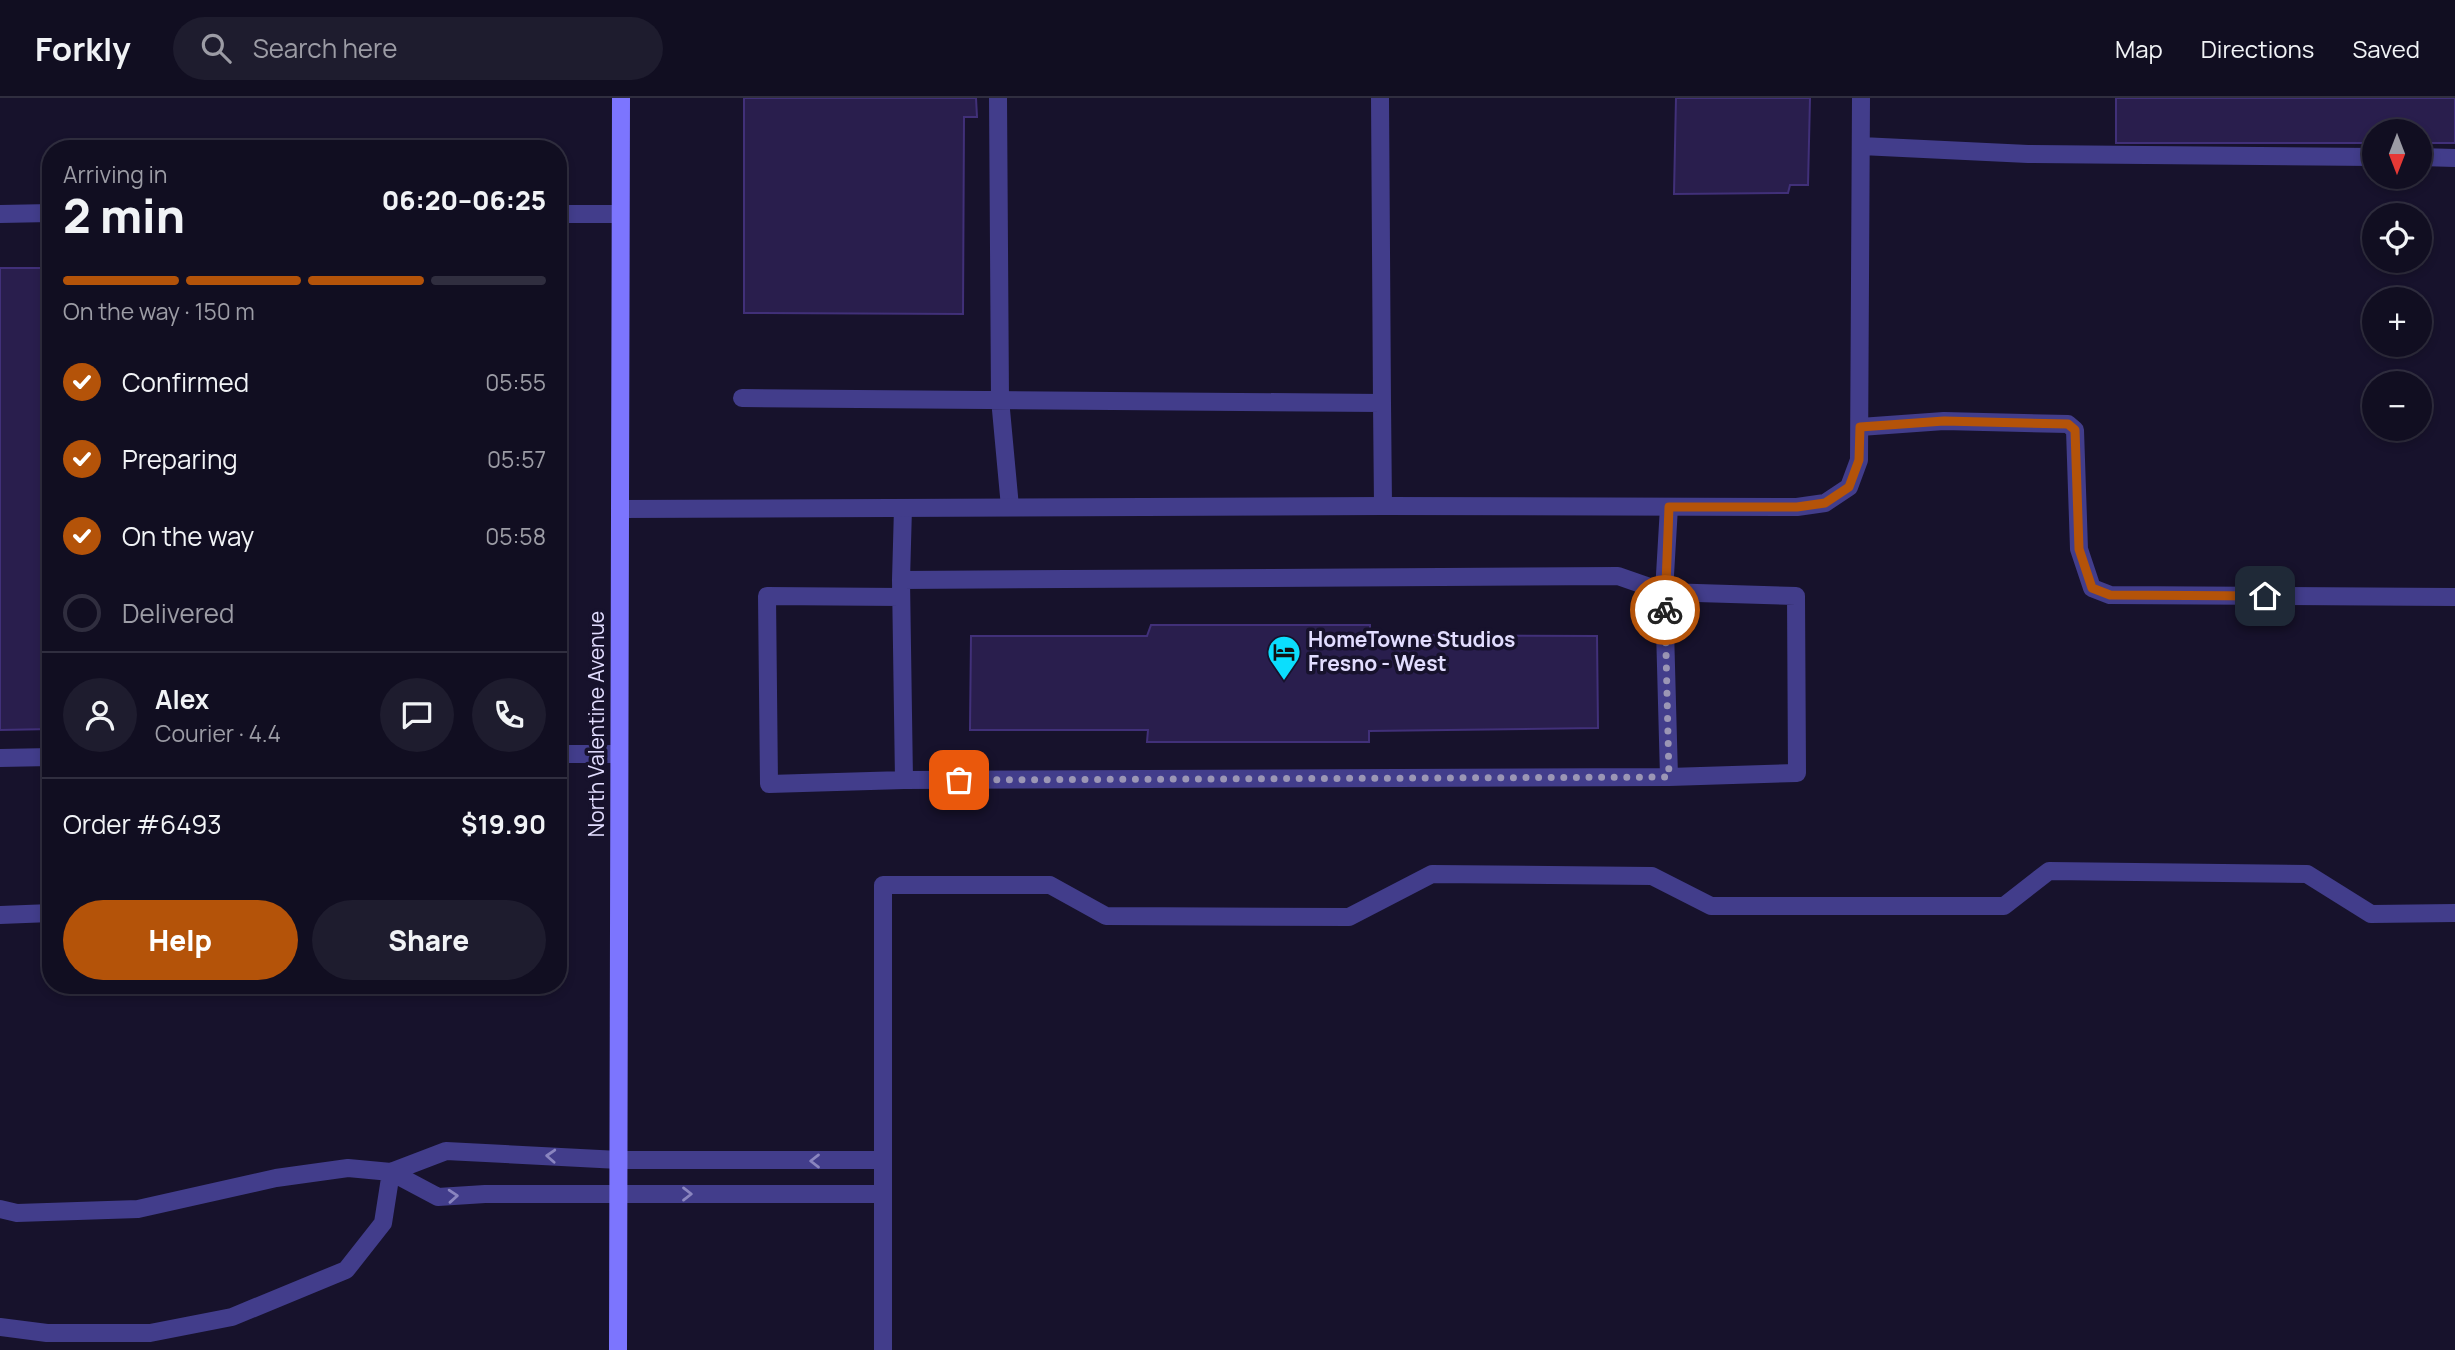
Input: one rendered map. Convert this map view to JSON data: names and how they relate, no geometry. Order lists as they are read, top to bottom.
{
  "streets": {
    "street": ["North Valentine Avenue"]
  },
  "places": {
    "hotel": ["HomeTowne Studios Fresno - West"]
  },
  "north": "bottom",
  "page": {
    "header": "Forkly",
    "search": "Search here",
    "nav": ["Map", "Directions", "Saved"],
    "map_buttons": ["+", "−"],
    "heading": ["2 min", "Arriving in", "06:20–06:25"],
    "panel": [
      "Alex",
      "Courier · 4.4",
      "Order #6493",
      "$19.90"
    ],
    "bar": "On the way · 150 m",
    "list": [
      ["Confirmed", "05:55"],
      ["Preparing", "05:57"],
      ["On the way", "05:58"],
      "Delivered"
    ],
    "buttons": ["Help", "Share"]
  }
}
